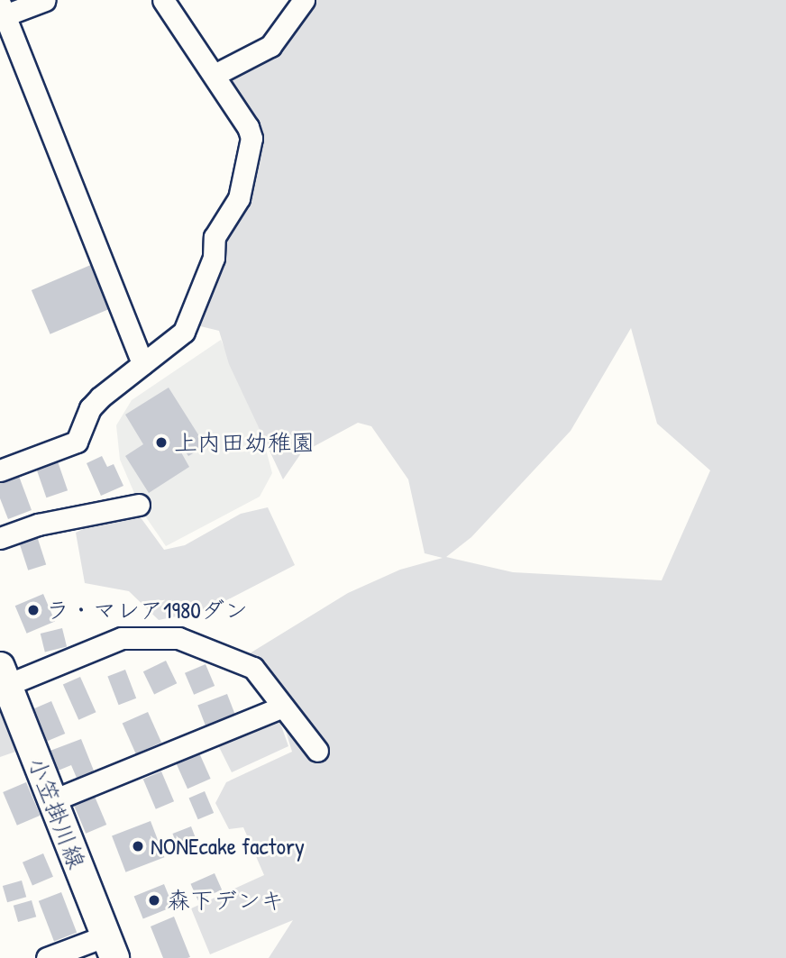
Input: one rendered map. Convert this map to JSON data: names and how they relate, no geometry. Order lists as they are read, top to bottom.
{
  "streets": {
    "main road": ["小笠掛川線"]
  },
  "places": [
    "上内田幼稚園",
    "ラ・マレア1980ダン",
    "NONEcake factory",
    "森下デンキ"
  ]
}
